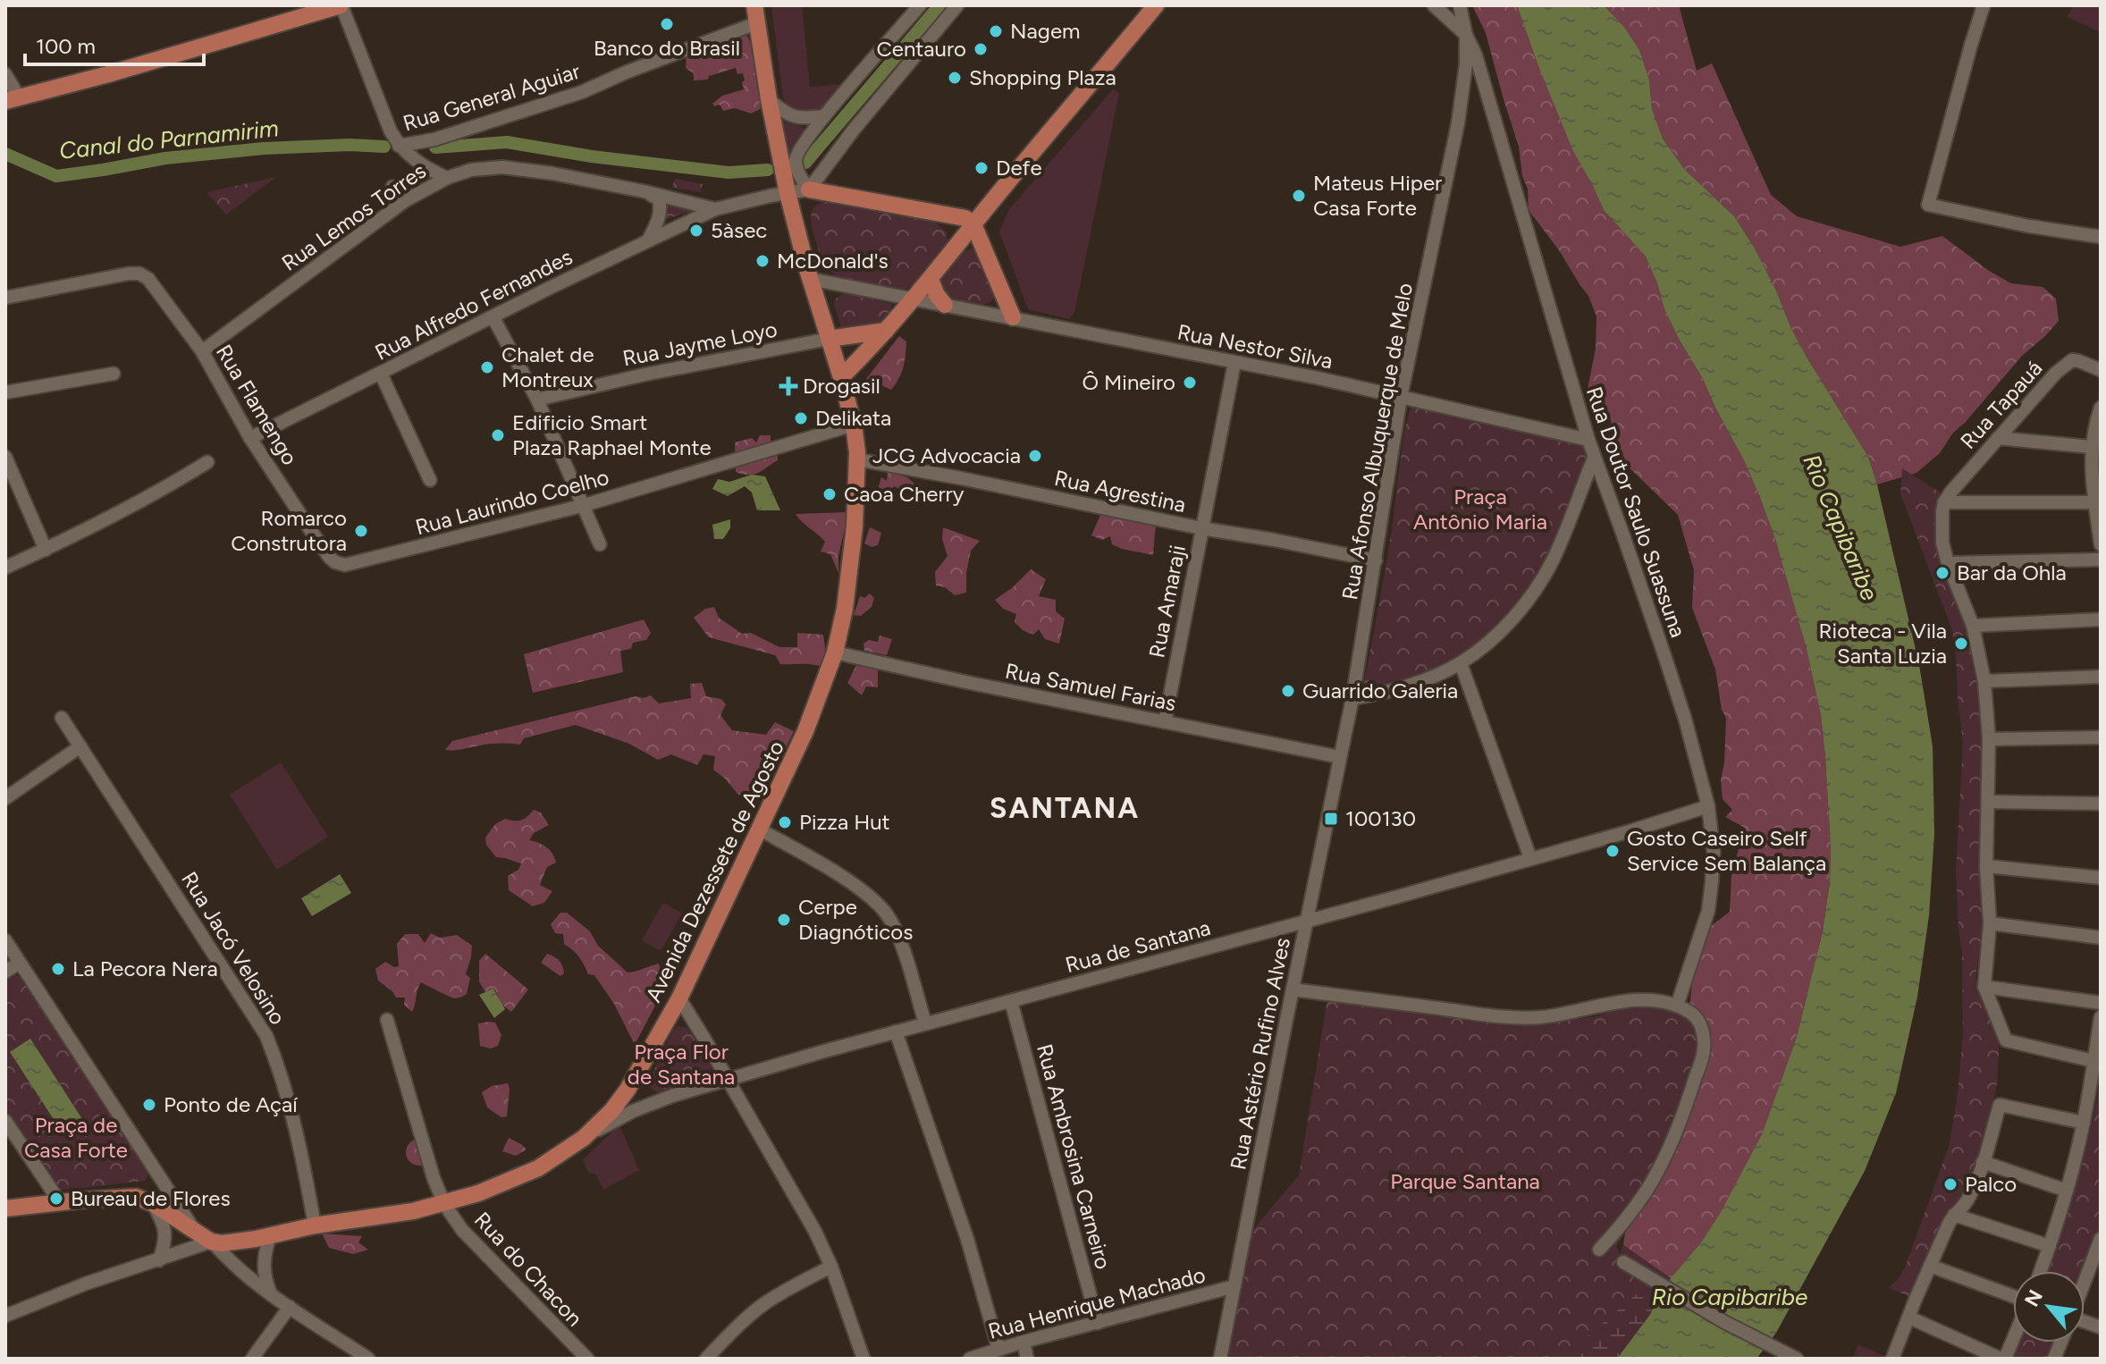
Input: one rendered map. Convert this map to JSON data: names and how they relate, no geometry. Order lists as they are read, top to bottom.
{
  "streets": {
    "main road": ["Avenida Dezessete de Agosto"],
    "street": [
      "Rua General Aguiar",
      "Rua Lemos Torres",
      "Rua Alfredo Fernandes",
      "Rua Jayme Loyo",
      "Rua Nestor Silva",
      "Rua Flamengo",
      "Rua Tapauá",
      "Rua Afonso Albuquerque de Melo",
      "Rua Agrestina",
      "Rua Laurindo Coelho",
      "Rua Doutor Saulo Suassuna",
      "Rua Amaraji",
      "Rua Samuel Farias",
      "Rua de Santana",
      "Rua Jacó Velosino",
      "Rua Astério Rufino Alves",
      "Rua Ambrosina Carneiro",
      "Rua do Chacon",
      "Rua Henrique Machado"
    ]
  },
  "crossings": [
    ["Rua General Aguiar", "Avenida Dezessete de Agosto"],
    ["Rua Lemos Torres", "Rua Alfredo Fernandes"],
    ["Rua Lemos Torres", "Rua Flamengo"],
    ["Rua Alfredo Fernandes", "Rua Flamengo"],
    ["Rua Alfredo Fernandes", "Avenida Dezessete de Agosto"],
    ["Rua Jayme Loyo", "Avenida Dezessete de Agosto"],
    ["Rua Nestor Silva", "Rua Afonso Albuquerque de Melo"],
    ["Rua Nestor Silva", "Rua Doutor Saulo Suassuna"],
    ["Rua Nestor Silva", "Rua Amaraji"],
    ["Rua Nestor Silva", "Avenida Dezessete de Agosto"],
    ["Rua Flamengo", "Rua Laurindo Coelho"],
    ["Rua Afonso Albuquerque de Melo", "Rua Agrestina"],
    ["Rua Afonso Albuquerque de Melo", "Rua Doutor Saulo Suassuna"],
    ["Rua Afonso Albuquerque de Melo", "Rua Samuel Farias"],
    ["Rua Afonso Albuquerque de Melo", "Rua Astério Rufino Alves"],
    ["Rua Agrestina", "Rua Amaraji"],
    ["Rua Agrestina", "Avenida Dezessete de Agosto"],
    ["Rua Laurindo Coelho", "Avenida Dezessete de Agosto"],
    ["Rua Doutor Saulo Suassuna", "Rua de Santana"],
    ["Rua Amaraji", "Rua Samuel Farias"],
    ["Rua Samuel Farias", "Avenida Dezessete de Agosto"],
    ["Rua Samuel Farias", "Rua Astério Rufino Alves"],
    ["Avenida Dezessete de Agosto", "Rua de Santana"],
    ["Avenida Dezessete de Agosto", "Rua Jacó Velosino"],
    ["Avenida Dezessete de Agosto", "Rua do Chacon"],
    ["Rua de Santana", "Rua Astério Rufino Alves"],
    ["Rua de Santana", "Rua Ambrosina Carneiro"],
    ["Rua Astério Rufino Alves", "Rua Henrique Machado"],
    ["Rua Ambrosina Carneiro", "Rua Henrique Machado"]
  ],
  "districts": ["SANTANA"],
  "water": ["Canal do Parnamirim", "Rio Capibaribe"],
  "parks": [
    "Praça Antônio Maria",
    "Praça Flor de Santana",
    "Praça de Casa Forte",
    "Parque Santana"
  ],
  "places": {
    "other": [
      "Banco do Brasil",
      "Nagem",
      "Centauro",
      "Shopping Plaza",
      "Defe",
      "Mateus Hiper Casa Forte",
      "5àsec",
      "McDonald's",
      "Chalet de Montreux",
      "Ô Mineiro",
      "Delikata",
      "Edificio Smart Plaza Raphael Monte",
      "JCG Advocacia",
      "Caoa Cherry",
      "Romarco Construtora",
      "Bar da Ohla",
      "Rioteca - Vila Santa Luzia",
      "Guarrido Galeria",
      "Pizza Hut",
      "Gosto Caseiro Self Service Sem Balança",
      "Cerpe Diagnóticos",
      "La Pecora Nera",
      "Ponto de Açaí",
      "Palco",
      "Bureau de Flores"
    ],
    "health": ["Drogasil"],
    "transit": ["100130"]
  },
  "scale_bar": "100 m",
  "north": "top left"
}
